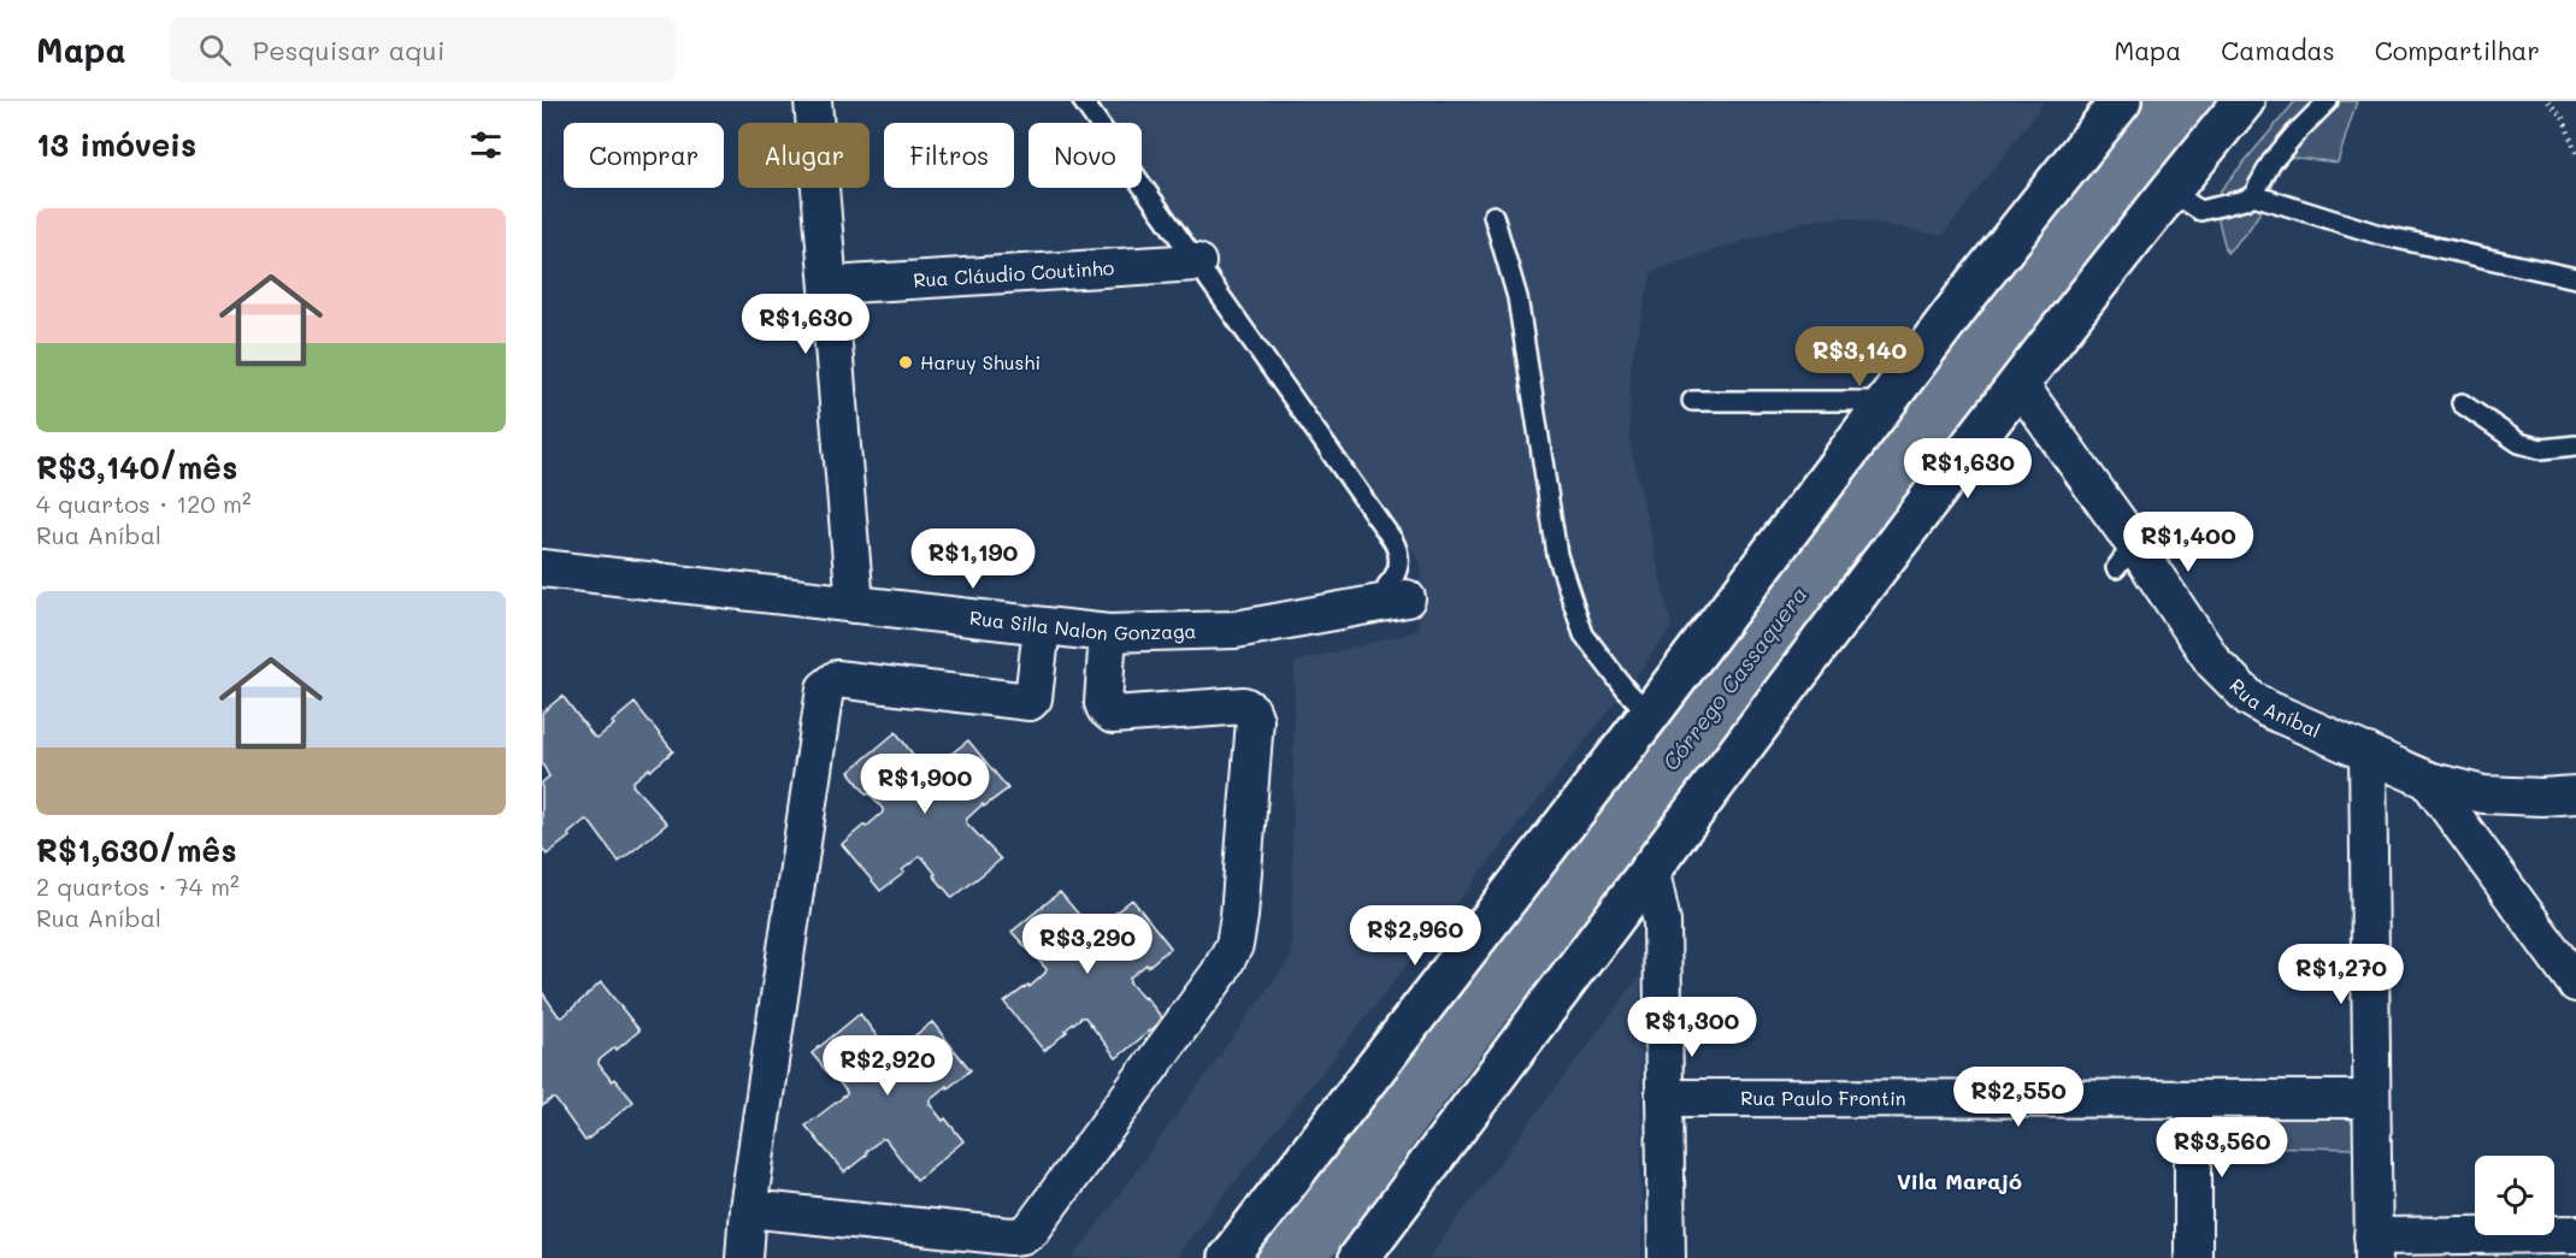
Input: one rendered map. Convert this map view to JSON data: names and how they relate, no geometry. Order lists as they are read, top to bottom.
{
  "streets": {
    "street": [
      "Rua Cláudio Coutinho",
      "Rua Silla Nalon Gonzaga",
      "Rua Aníbal",
      "Rua Paulo Frontin"
    ]
  },
  "districts": ["Vila Marajó"],
  "water": ["Córrego Cassaquera"],
  "places": ["Haruy Shushi"],
  "page": {
    "header": "Mapa",
    "search": "Pesquisar aqui",
    "nav": ["Mapa", "Camadas", "Compartilhar"],
    "heading": "13 imóveis",
    "chip": [
      "Comprar",
      "Alugar",
      "Filtros",
      "Novo"
    ],
    "list": [
      {
        "name": "R$3,140/mês",
        "note": "4 quartos · 120 m² · Rua Aníbal"
      },
      {
        "name": "R$1,630/mês",
        "note": "2 quartos · 74 m² · Rua Aníbal"
      }
    ],
    "price": [
      "R$1,630",
      "R$3,140",
      "R$1,630",
      "R$1,400",
      "R$1,190",
      "R$1,900",
      "R$2,960",
      "R$3,290",
      "R$1,270",
      "R$1,300",
      "R$2,920",
      "R$2,550",
      "R$3,560"
    ]
  }
}
